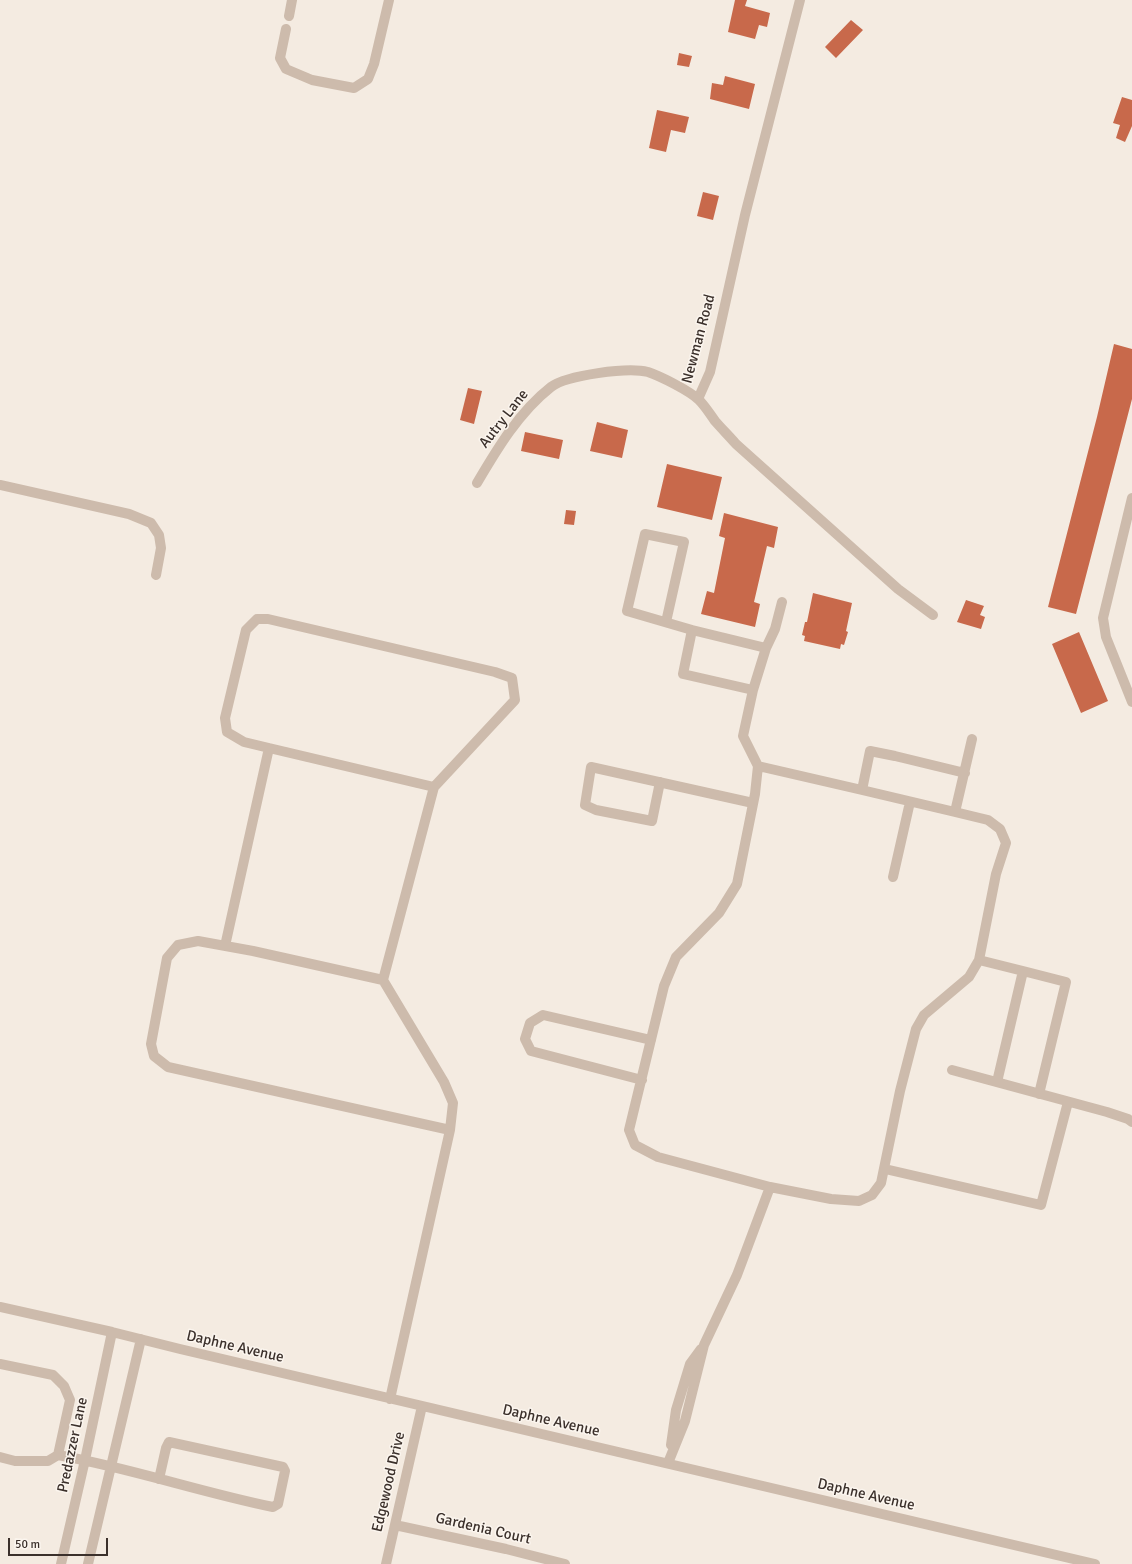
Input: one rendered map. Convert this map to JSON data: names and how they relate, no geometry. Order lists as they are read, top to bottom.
{
  "streets": {
    "street": [
      "Newman Road",
      "Autry Lane",
      "Daphne Avenue",
      "Predazzer Lane",
      "Edgewood Drive",
      "Gardenia Court"
    ]
  },
  "crossings": [
    ["Newman Road", "Autry Lane"],
    ["Daphne Avenue", "Predazzer Lane"],
    ["Daphne Avenue", "Edgewood Drive"],
    ["Edgewood Drive", "Gardenia Court"]
  ],
  "scale_bar": "50 m"
}
